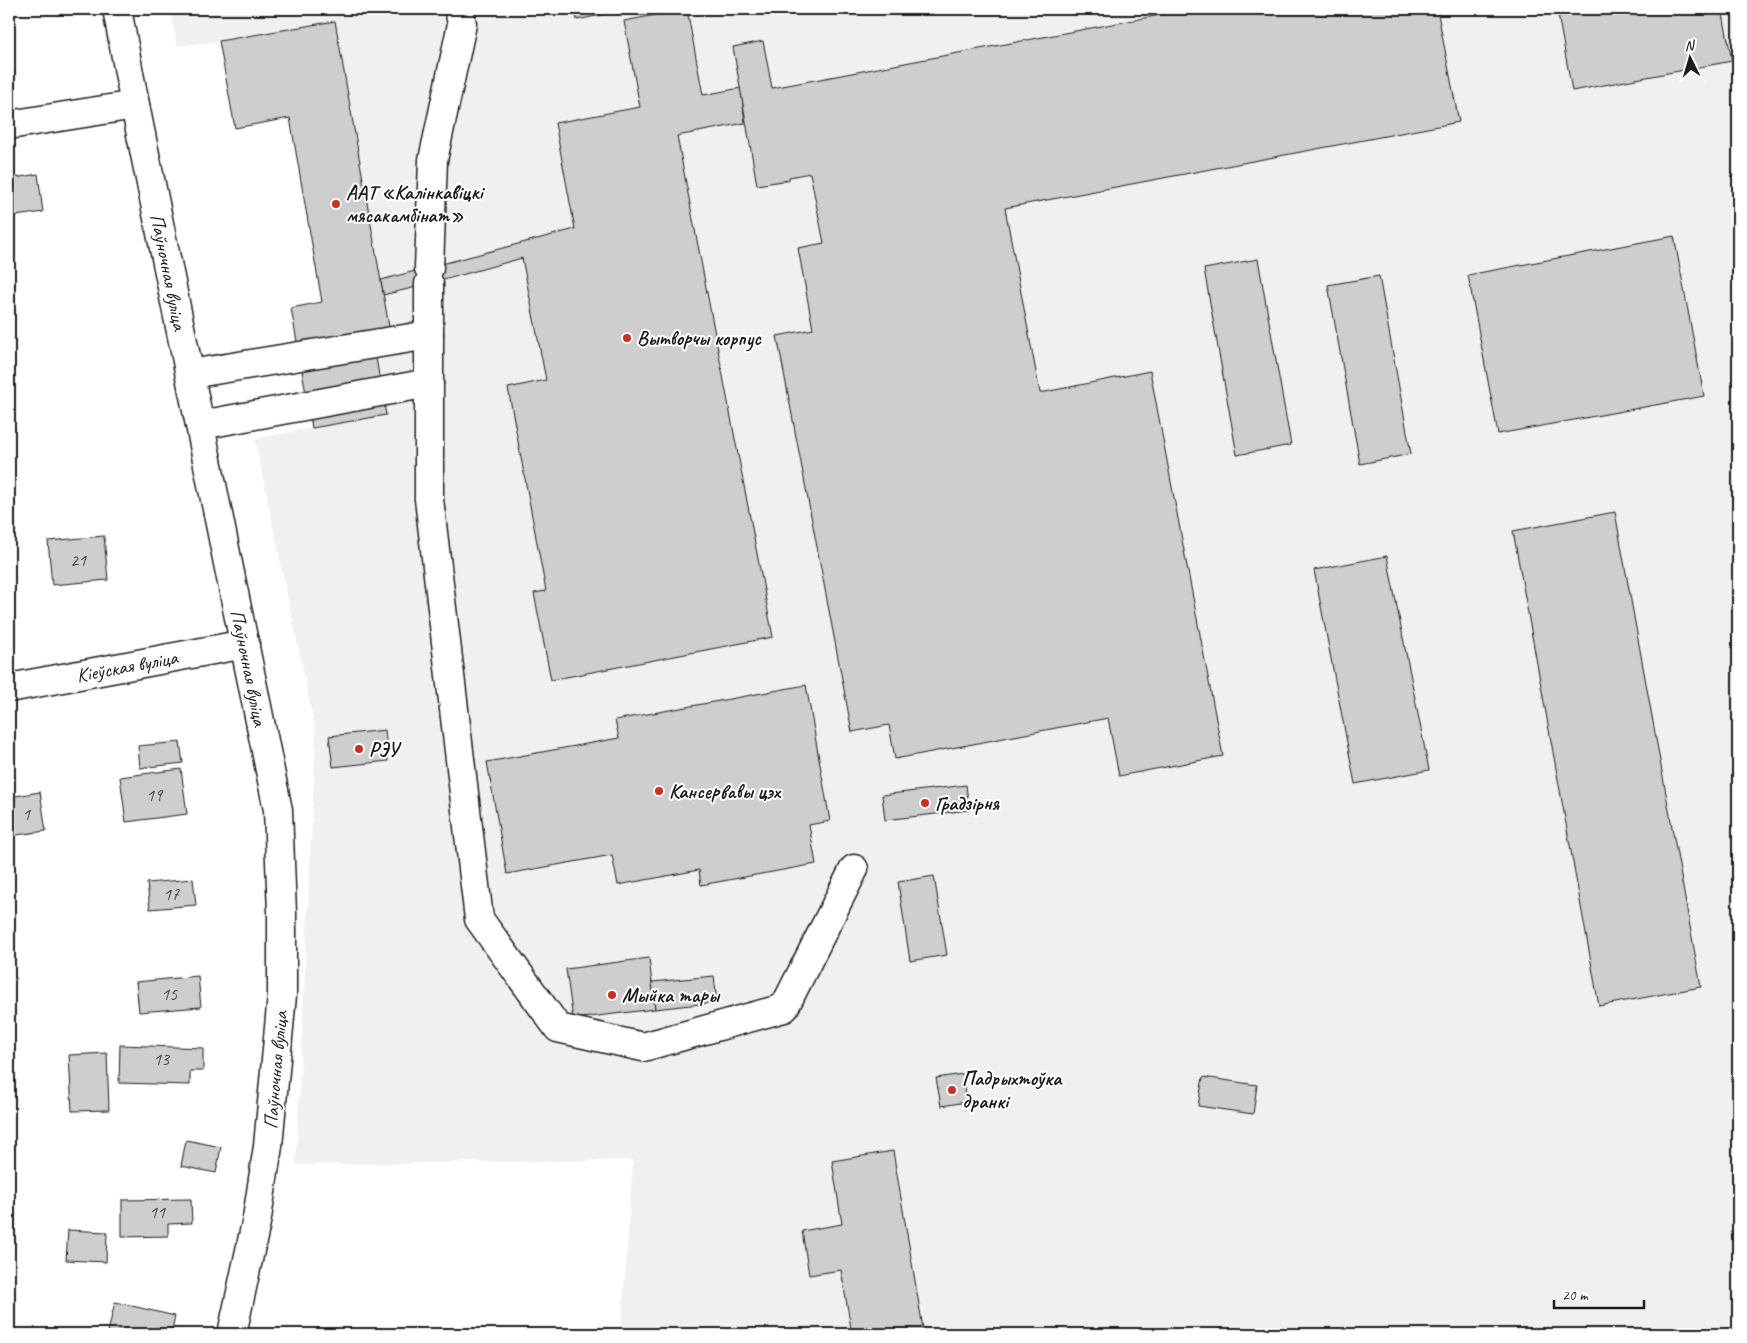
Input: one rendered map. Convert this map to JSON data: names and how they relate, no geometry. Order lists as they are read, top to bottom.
{
  "streets": {
    "street": ["Паўночная вуліца", "Кіеўская вуліца"]
  },
  "crossings": [
    ["Паўночная вуліца", "Кіеўская вуліца"]
  ],
  "places": [
    "ААТ «Калінкавіцкі мясакамбінат»",
    "Вытворчы корпус",
    "РЭУ",
    "Кансервавы цэх",
    "Градзірня",
    "Мыйка тары",
    "Падрыхтоўка дранкі"
  ],
  "house_numbers": [
    "21",
    "19",
    "1",
    "17",
    "15",
    "13",
    "11"
  ],
  "scale_bar": "20 m",
  "north": "top"
}
